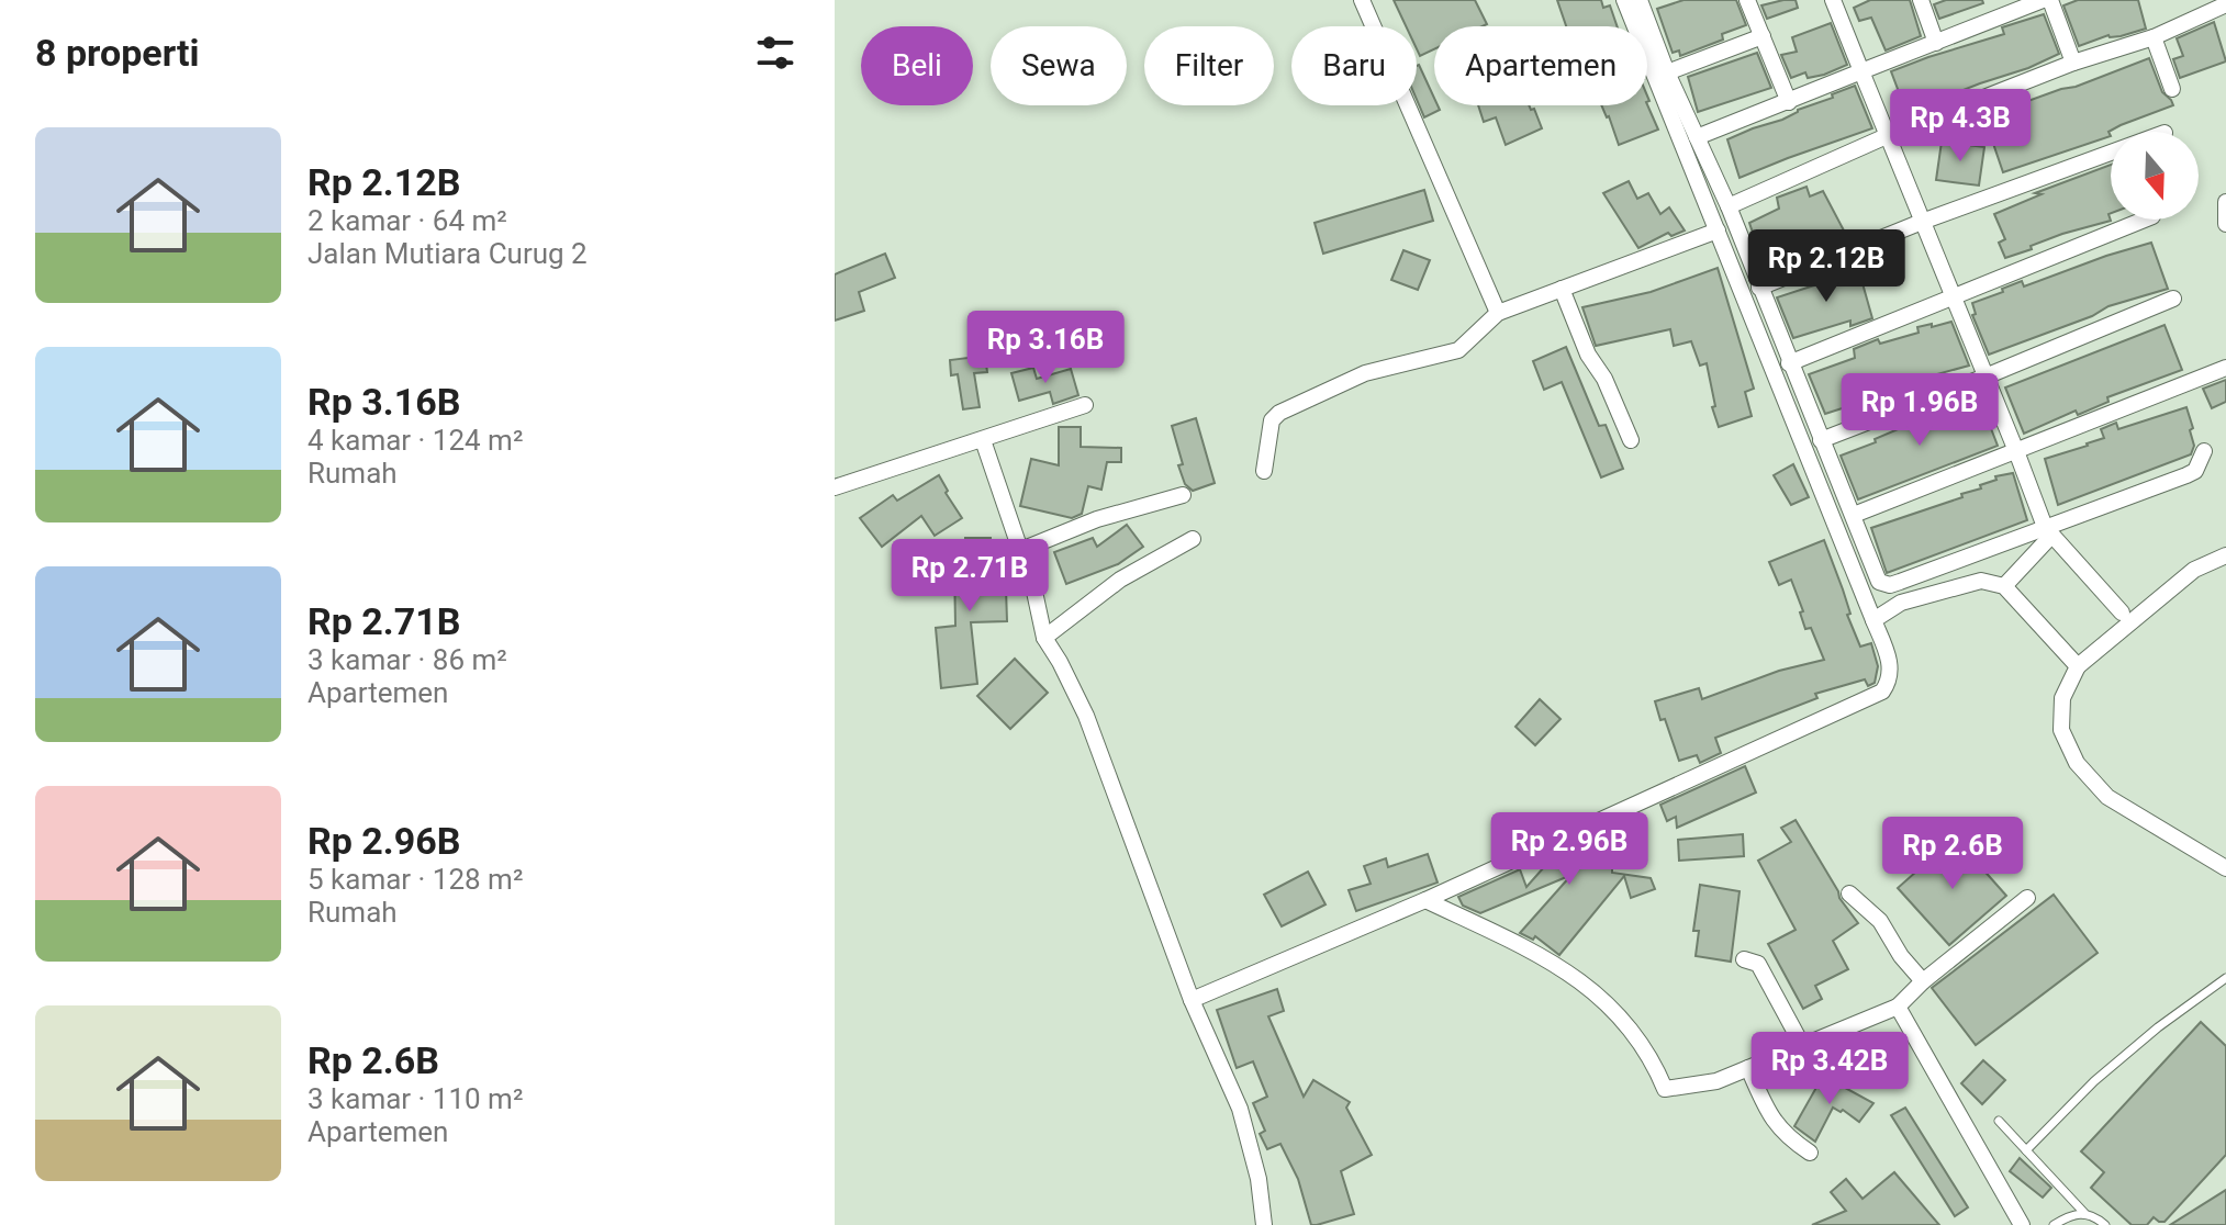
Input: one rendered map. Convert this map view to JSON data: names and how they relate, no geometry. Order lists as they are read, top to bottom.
{
  "north": "bottom",
  "page": {
    "heading": "8 properti",
    "chip": [
      "Beli",
      "Sewa",
      "Filter",
      "Baru",
      "Apartemen"
    ],
    "price": [
      "Rp 4.3B",
      "Rp 2.12B",
      "Rp 3.16B",
      "Rp 1.96B",
      "Rp 2.71B",
      "Rp 2.96B",
      "Rp 2.6B",
      "Rp 3.42B"
    ],
    "list": [
      {
        "name": "Rp 2.12B",
        "note": "2 kamar · 64 m² · Jalan Mutiara Curug 2"
      },
      {
        "name": "Rp 3.16B",
        "note": "4 kamar · 124 m² · Rumah"
      },
      {
        "name": "Rp 2.71B",
        "note": "3 kamar · 86 m² · Apartemen"
      },
      {
        "name": "Rp 2.96B",
        "note": "5 kamar · 128 m² · Rumah"
      },
      {
        "name": "Rp 2.6B",
        "note": "3 kamar · 110 m² · Apartemen"
      }
    ]
  }
}
